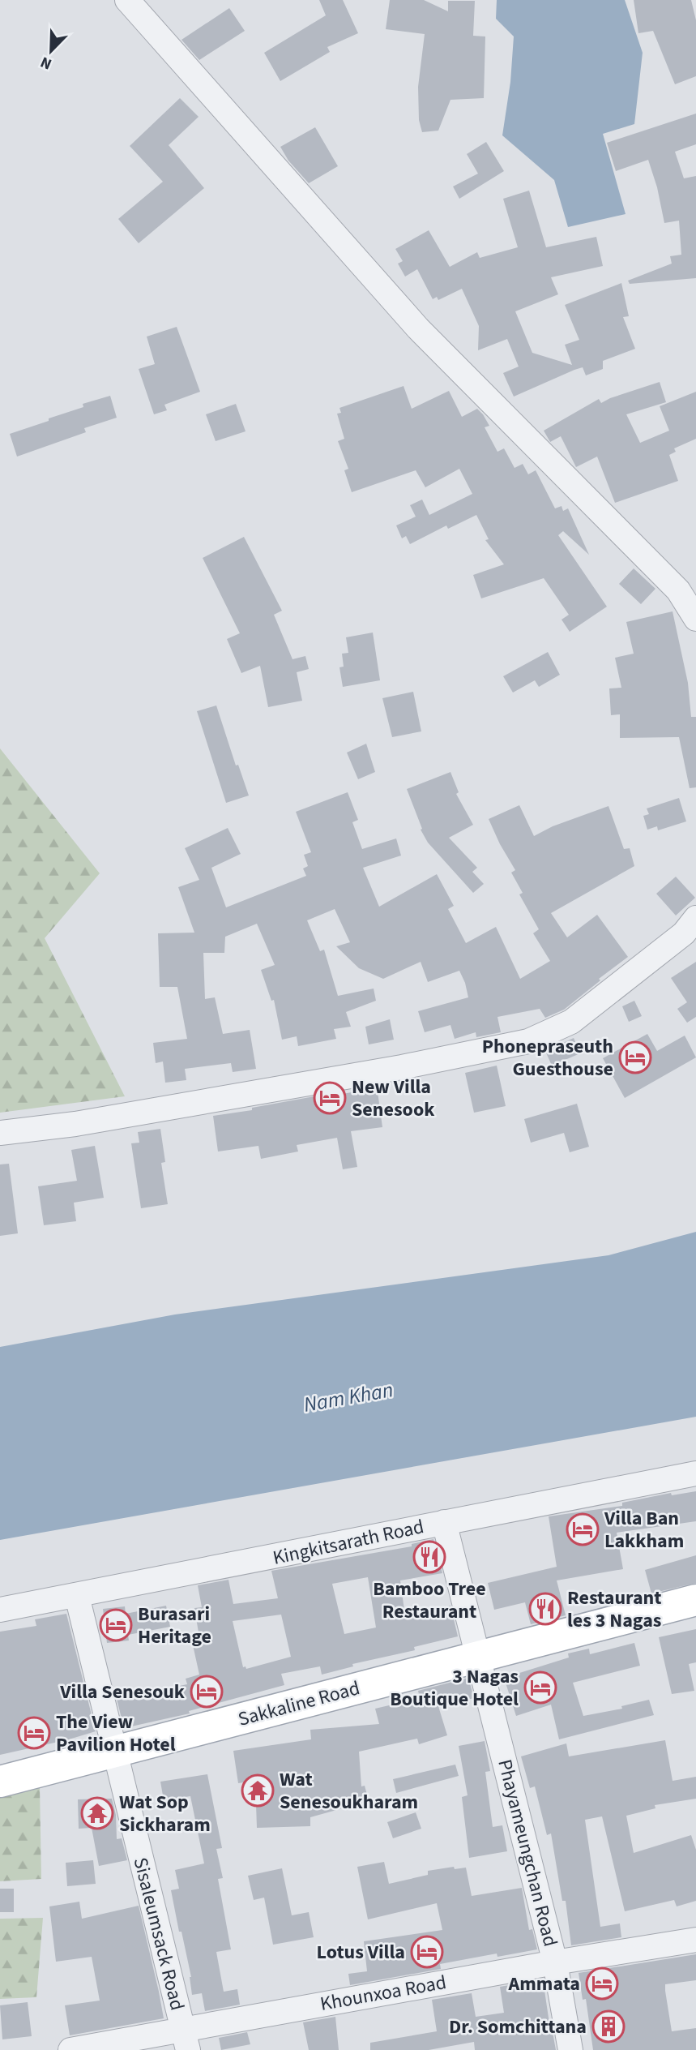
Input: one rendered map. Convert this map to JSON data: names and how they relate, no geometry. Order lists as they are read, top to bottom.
{
  "streets": {
    "main road": ["Sakkaline Road"],
    "street": [
      "Kingkitsarath Road",
      "Phayameungchan Road",
      "Sisaleumsack Road",
      "Khounxoa Road"
    ]
  },
  "crossings": [
    ["Kingkitsarath Road", "Phayameungchan Road"],
    ["Kingkitsarath Road", "Sisaleumsack Road"],
    ["Sakkaline Road", "Phayameungchan Road"],
    ["Sakkaline Road", "Sisaleumsack Road"],
    ["Phayameungchan Road", "Khounxoa Road"],
    ["Sisaleumsack Road", "Khounxoa Road"]
  ],
  "water": ["Nam Khan"],
  "places": {
    "hotel": [
      "Phonepraseuth Guesthouse",
      "New Villa Senesook",
      "Villa Ban Lakkham",
      "Burasari Heritage",
      "3 Nagas Boutique Hotel",
      "Villa Senesouk",
      "The View Pavilion Hotel",
      "Lotus Villa",
      "Ammata"
    ],
    "restaurant": ["Bamboo Tree Restaurant", "Restaurant les 3 Nagas"],
    "temple": ["Wat Senesoukharam", "Wat Sop Sickharam"],
    "building": ["Dr. Somchittana"]
  },
  "north": "bottom left"
}
